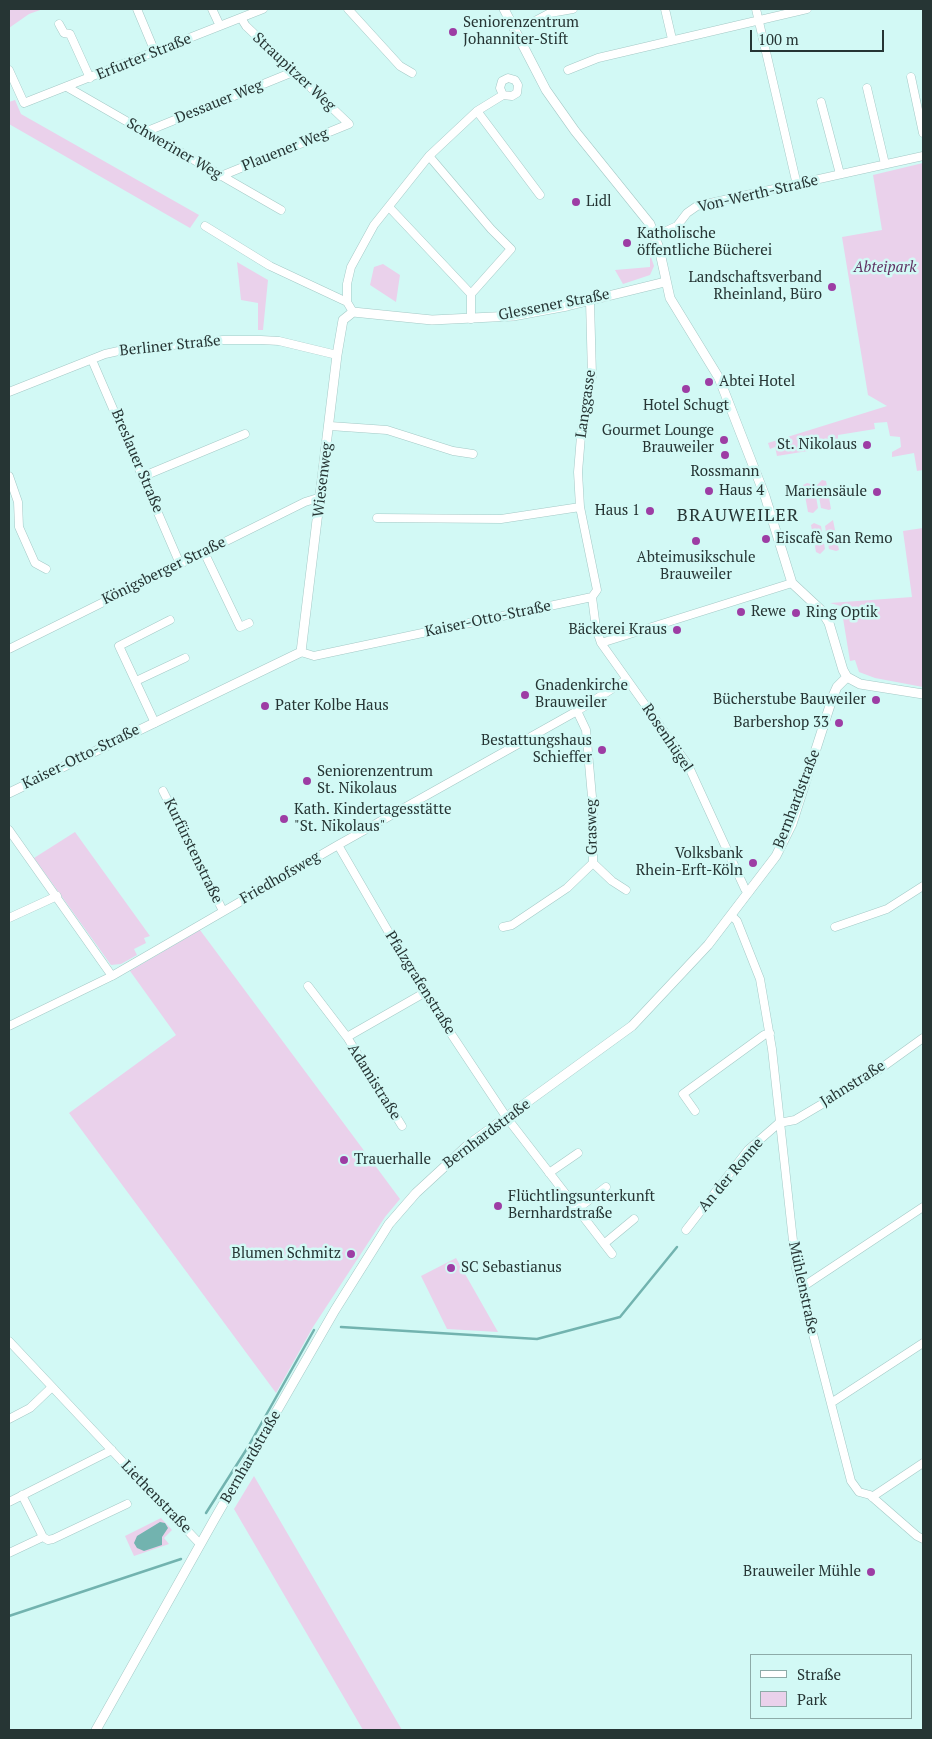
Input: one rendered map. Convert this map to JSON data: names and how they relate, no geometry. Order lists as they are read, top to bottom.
{
  "streets": {
    "street": [
      "Erfurter Straße",
      "Straupitzer Weg",
      "Dessauer Weg",
      "Schweriner Weg",
      "Plauener Weg",
      "Von-Werth-Straße",
      "Glessener Straße",
      "Berliner Straße",
      "Langgasse",
      "Breslauer Straße",
      "Wiesenweg",
      "Königsberger Straße",
      "Kaiser-Otto-Straße",
      "Rosenhügel",
      "Bernhardstraße",
      "Grasweg",
      "Kurfürstenstraße",
      "Friedhofsweg",
      "Pfalzgrafenstraße",
      "Adamistraße",
      "Jahnstraße",
      "An der Ronne",
      "Mühlenstraße",
      "Liethenstraße"
    ]
  },
  "crossings": [
    ["Erfurter Straße", "Straupitzer Weg"],
    ["Erfurter Straße", "Schweriner Weg"],
    ["Straupitzer Weg", "Dessauer Weg"],
    ["Straupitzer Weg", "Plauener Weg"],
    ["Dessauer Weg", "Schweriner Weg"],
    ["Schweriner Weg", "Plauener Weg"],
    ["Glessener Straße", "Langgasse"],
    ["Glessener Straße", "Wiesenweg"],
    ["Berliner Straße", "Breslauer Straße"],
    ["Berliner Straße", "Wiesenweg"],
    ["Langgasse", "Kaiser-Otto-Straße"],
    ["Breslauer Straße", "Königsberger Straße"],
    ["Wiesenweg", "Königsberger Straße"],
    ["Wiesenweg", "Kaiser-Otto-Straße"],
    ["Rosenhügel", "Bernhardstraße"],
    ["Rosenhügel", "Friedhofsweg"],
    ["Bernhardstraße", "Pfalzgrafenstraße"],
    ["Bernhardstraße", "Mühlenstraße"],
    ["Bernhardstraße", "Liethenstraße"],
    ["Grasweg", "Friedhofsweg"],
    ["Kurfürstenstraße", "Friedhofsweg"],
    ["Friedhofsweg", "Pfalzgrafenstraße"],
    ["Pfalzgrafenstraße", "Adamistraße"],
    ["Jahnstraße", "An der Ronne"],
    ["Jahnstraße", "Mühlenstraße"],
    ["An der Ronne", "Mühlenstraße"]
  ],
  "districts": ["BRAUWEILER"],
  "parks": ["Abteipark"],
  "places": [
    "Seniorenzentrum Johanniter-Stift",
    "Lidl",
    "Katholische öffentliche Bücherei",
    "Landschaftsverband Rheinland, Büro",
    "Abtei Hotel",
    "Hotel Schugt",
    "Gourmet Lounge Brauweiler",
    "St. Nikolaus",
    "Rossmann",
    "Haus 4",
    "Mariensäule",
    "Haus 1",
    "Eiscafè San Remo",
    "Abteimusikschule Brauweiler",
    "Rewe",
    "Ring Optik",
    "Bäckerei Kraus",
    "Gnadenkirche Brauweiler",
    "Bücherstube Bauweiler",
    "Pater Kolbe Haus",
    "Barbershop 33",
    "Bestattungshaus Schieffer",
    "Seniorenzentrum St. Nikolaus",
    "Kath. Kindertagesstätte \"St. Nikolaus\"",
    "Volksbank Rhein-Erft-Köln",
    "Trauerhalle",
    "Flüchtlingsunterkunft Bernhardstraße",
    "Blumen Schmitz",
    "SC Sebastianus",
    "Brauweiler Mühle"
  ],
  "legend": ["Straße", "Park"],
  "scale_bar": "100 m"
}
